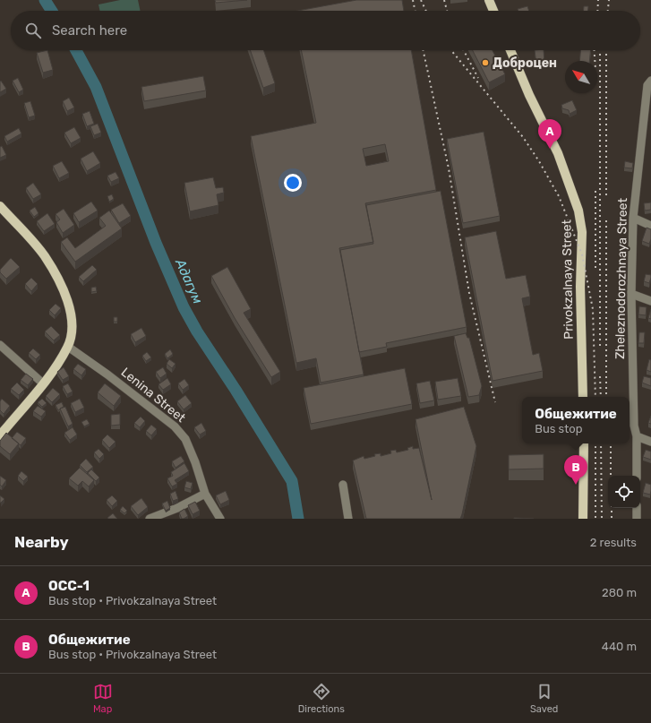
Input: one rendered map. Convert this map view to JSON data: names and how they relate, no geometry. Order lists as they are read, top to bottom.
{
  "streets": {
    "main road": ["Privokzalnaya Street"],
    "street": ["Zheleznodorozhnaya Street", "Lenina Street"]
  },
  "water": ["Адагум"],
  "places": ["Доброцен"],
  "north": "top left",
  "page": {
    "search": "Search here",
    "pins": ["A", "B"],
    "popup": ["Общежитие", "Bus stop"],
    "heading": ["Nearby", "2 results"],
    "list": [
      {
        "mark": "A",
        "name": "ОСС-1",
        "note": "Bus stop · Privokzalnaya Street",
        "value": "280 m"
      },
      {
        "mark": "B",
        "name": "Общежитие",
        "note": "Bus stop · Privokzalnaya Street",
        "value": "440 m"
      }
    ],
    "nav": ["Map", "Directions", "Saved"]
  }
}
